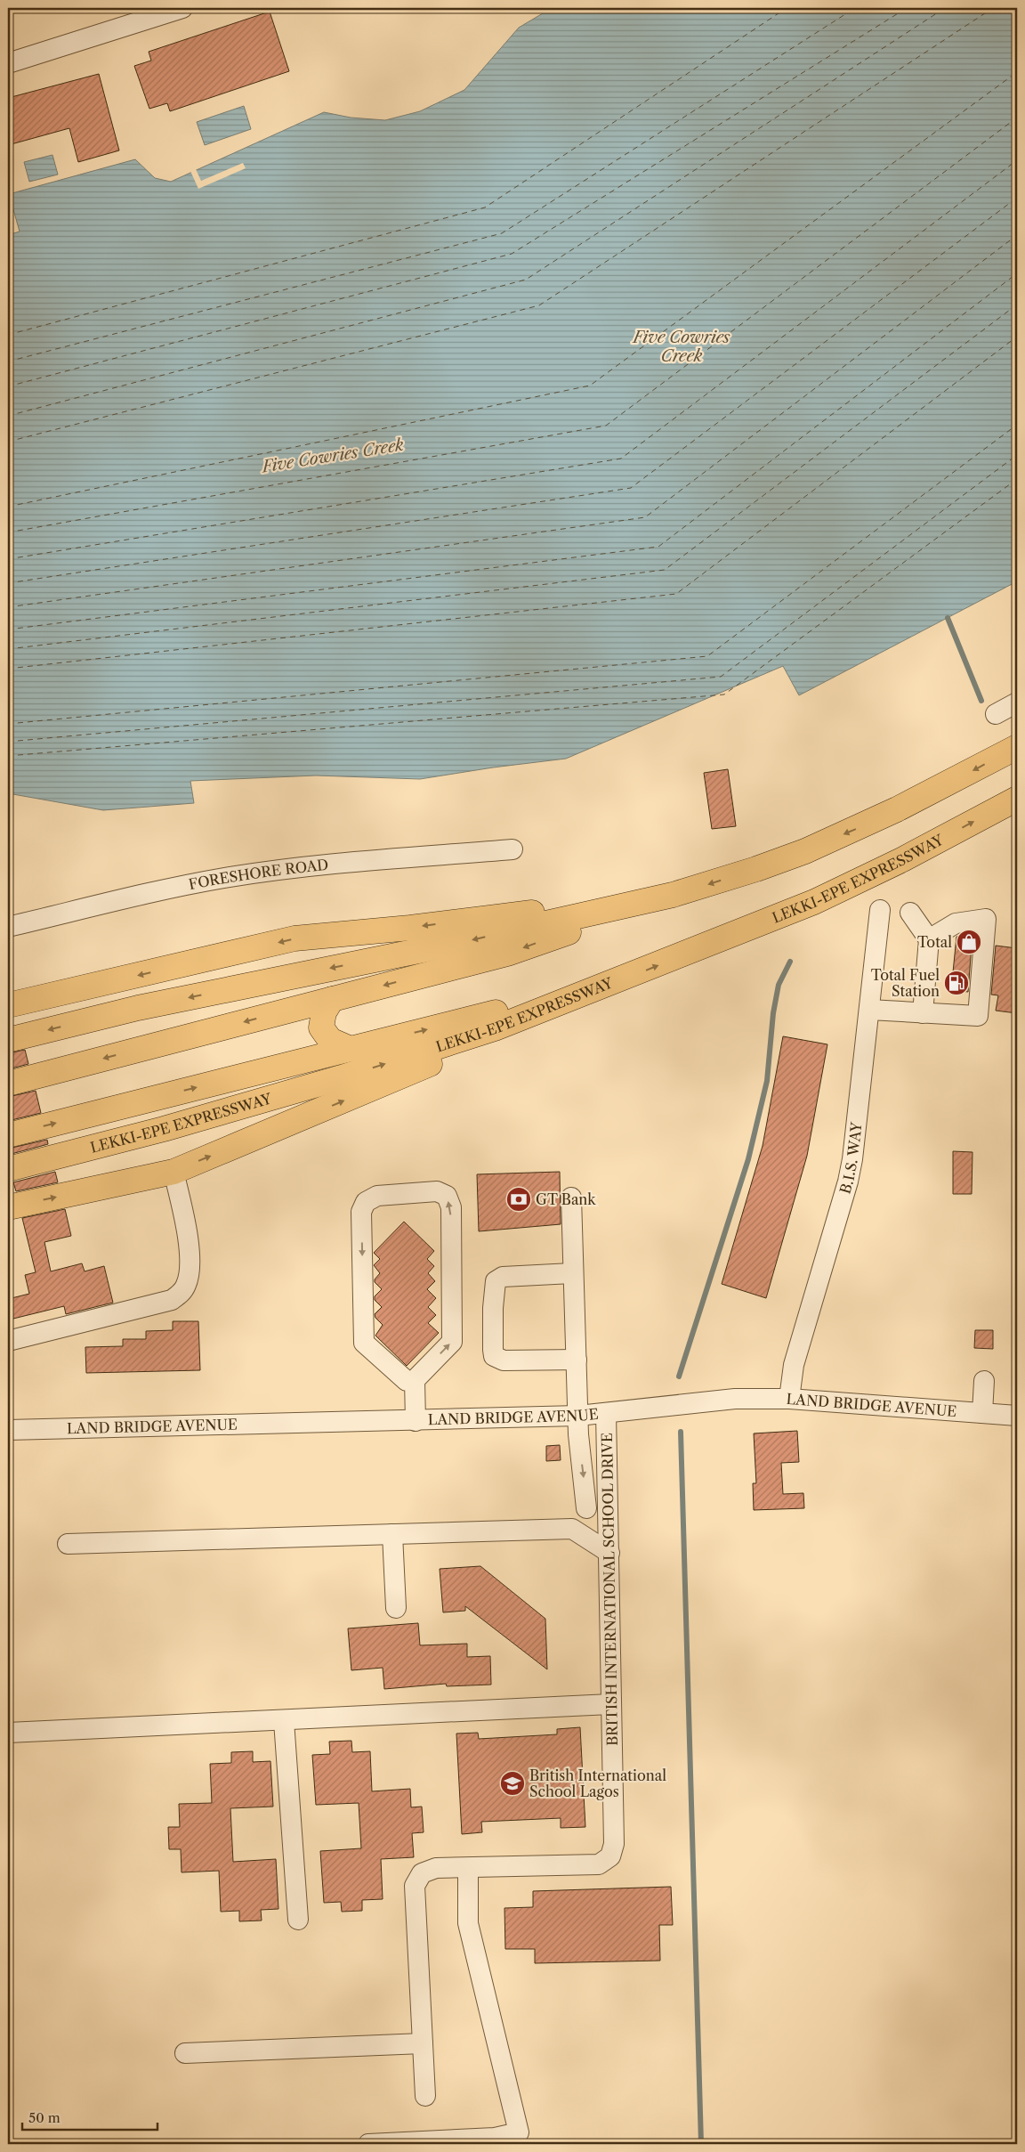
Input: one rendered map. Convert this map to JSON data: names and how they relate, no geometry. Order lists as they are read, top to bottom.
{
  "streets": {
    "highway": ["LEKKI-EPE EXPRESSWAY"],
    "street": [
      "FORESHORE ROAD",
      "B.I.S. WAY",
      "LAND BRIDGE AVENUE",
      "BRITISH INTERNATIONAL SCHOOL DRIVE"
    ]
  },
  "crossings": [
    ["B.I.S. WAY", "LAND BRIDGE AVENUE"],
    ["LAND BRIDGE AVENUE", "BRITISH INTERNATIONAL SCHOOL DRIVE"]
  ],
  "water": ["Five Cowries Creek"],
  "places": {
    "shop": ["Total"],
    "fuel station": ["Total Fuel Station"],
    "bank": ["GT Bank"],
    "school or university": ["British International School Lagos"]
  },
  "scale_bar": "50 m"
}
